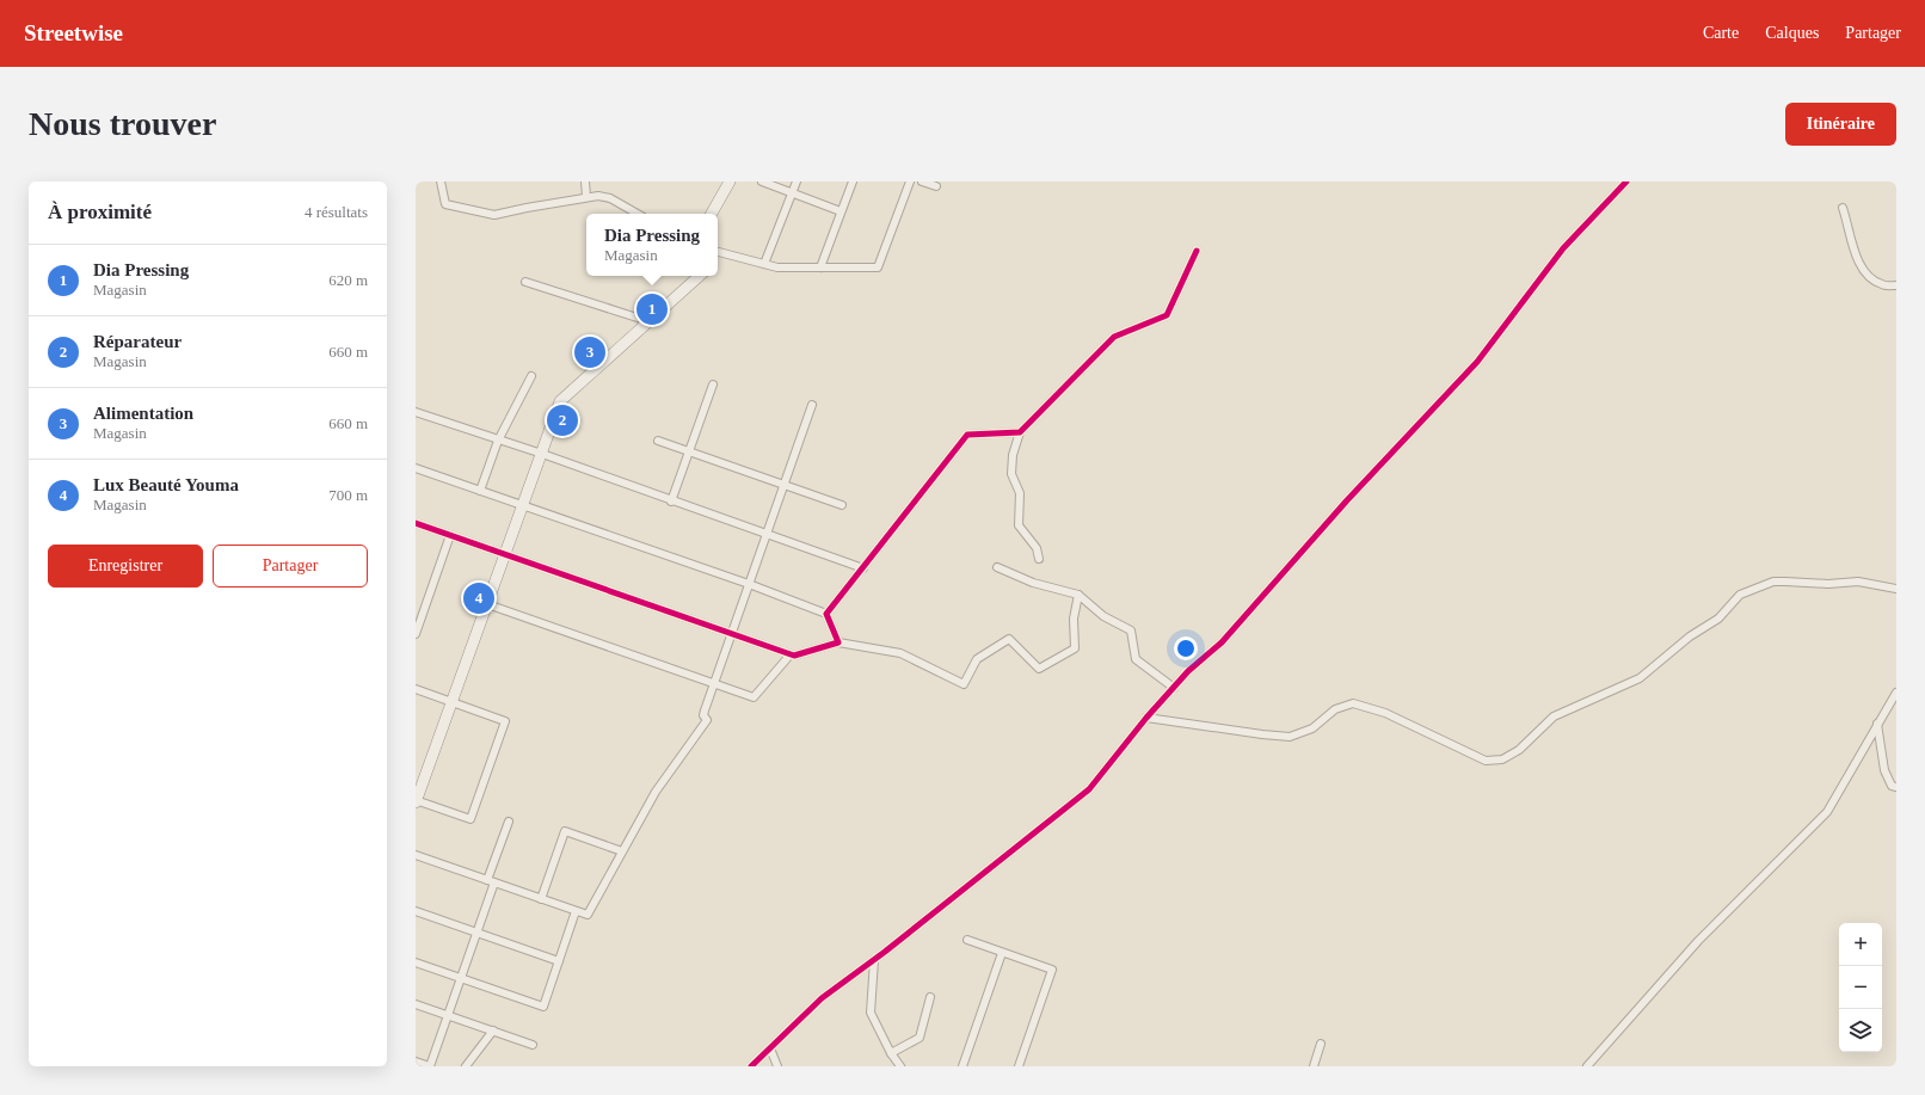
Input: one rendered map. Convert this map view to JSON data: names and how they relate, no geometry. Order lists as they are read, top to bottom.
{
  "page": {
    "header": "Streetwise",
    "nav": ["Carte", "Calques", "Partager"],
    "buttons": [
      "Itinéraire",
      ["Enregistrer", "Partager"]
    ],
    "title": "Nous trouver",
    "heading": ["À proximité", "4 résultats"],
    "popup": ["Dia Pressing", "Magasin"],
    "list": [
      {
        "mark": "1",
        "name": "Dia Pressing",
        "note": "Magasin",
        "value": "620 m"
      },
      {
        "mark": "2",
        "name": "Réparateur",
        "note": "Magasin",
        "value": "660 m"
      },
      {
        "mark": "3",
        "name": "Alimentation",
        "note": "Magasin",
        "value": "660 m"
      },
      {
        "mark": "4",
        "name": "Lux Beauté Youma",
        "note": "Magasin",
        "value": "700 m"
      }
    ],
    "pins": [
      "1",
      "3",
      "2",
      "4"
    ],
    "map_buttons": ["+", "−"]
  }
}
